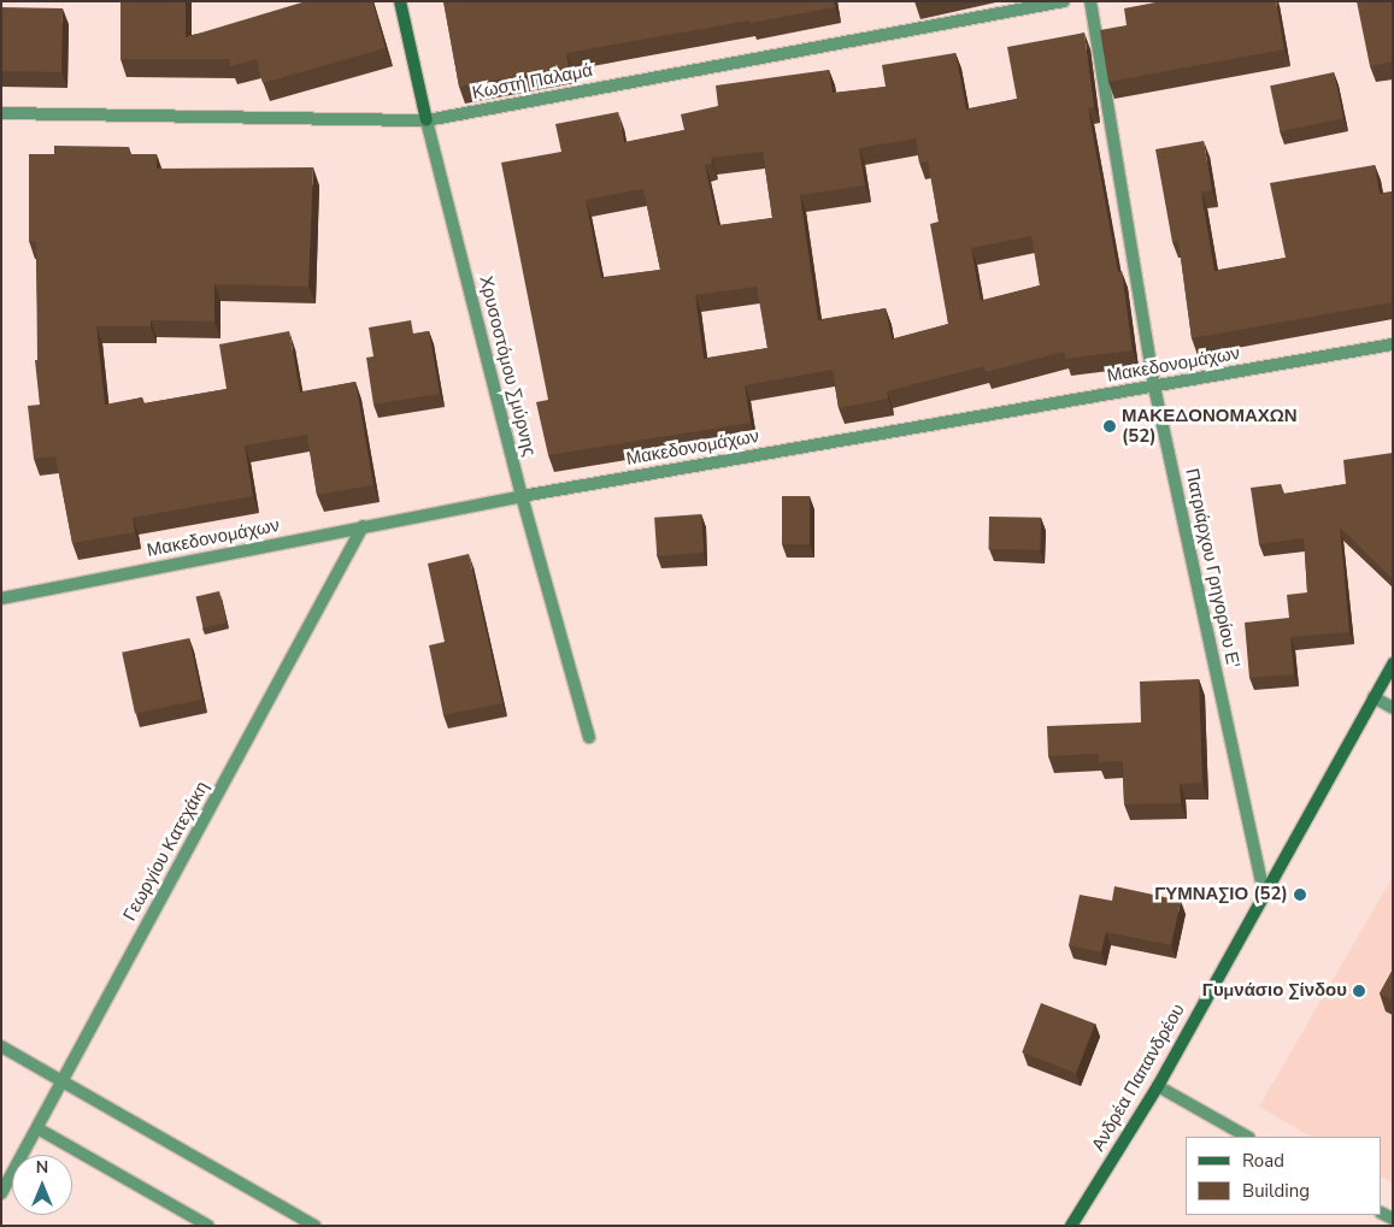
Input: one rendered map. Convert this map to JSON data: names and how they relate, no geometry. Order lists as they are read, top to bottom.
{
  "streets": {
    "street": [
      "Κωστή Παλαμά",
      "Μακεδονομάχων",
      "Χρυσοστόμου Σμύρνης",
      "Πατριάρχου Γρηγορίου Ε'",
      "Γεωργίου Κατεχάκη",
      "Ανδρέα Παπανδρέου"
    ]
  },
  "crossings": [
    ["Κωστή Παλαμά", "Χρυσοστόμου Σμύρνης"],
    ["Μακεδονομάχων", "Χρυσοστόμου Σμύρνης"],
    ["Μακεδονομάχων", "Πατριάρχου Γρηγορίου Ε'"],
    ["Μακεδονομάχων", "Γεωργίου Κατεχάκη"],
    ["Πατριάρχου Γρηγορίου Ε'", "Ανδρέα Παπανδρέου"]
  ],
  "places": ["ΜΑΚΕΔΟΝΟΜΑΧΩΝ (52)", "ΓΥΜΝΑΣΙΟ (52)", "Γυμνάσιο Σίνδου"],
  "legend": ["Road", "Building"],
  "north": "top"
}
